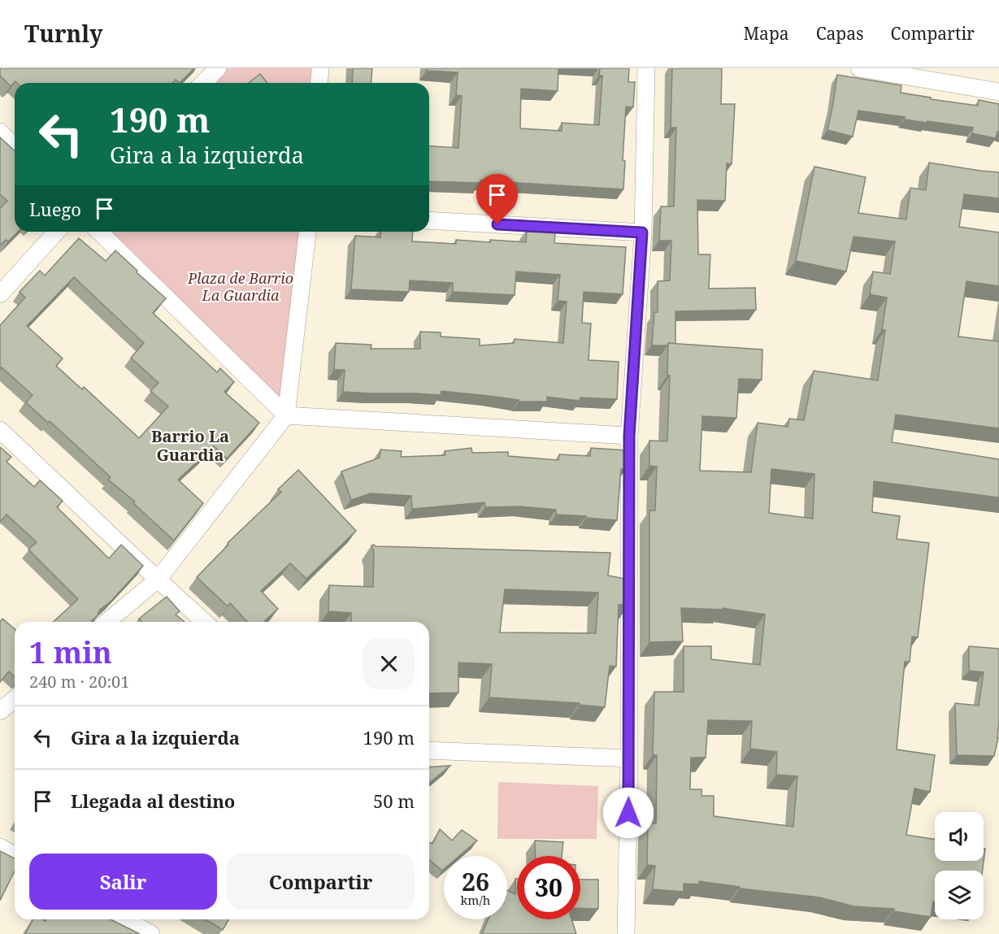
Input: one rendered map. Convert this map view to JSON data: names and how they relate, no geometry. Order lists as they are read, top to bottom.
{
  "districts": ["Barrio La Guardia"],
  "parks": ["Plaza de Barrio La Guardia"],
  "page": {
    "header": "Turnly",
    "nav": ["Mapa", "Capas", "Compartir"],
    "turn": ["190 m", "Gira a la izquierda"],
    "then": "Luego",
    "heading": ["1 min", "240 m · 20:01"],
    "list": [
      {
        "name": "Gira a la izquierda",
        "value": "190 m"
      },
      {
        "name": "Llegada al destino",
        "value": "50 m"
      }
    ],
    "buttons": ["Salir", "Compartir"],
    "speed": "26 km/h",
    "limit": "30"
  }
}
